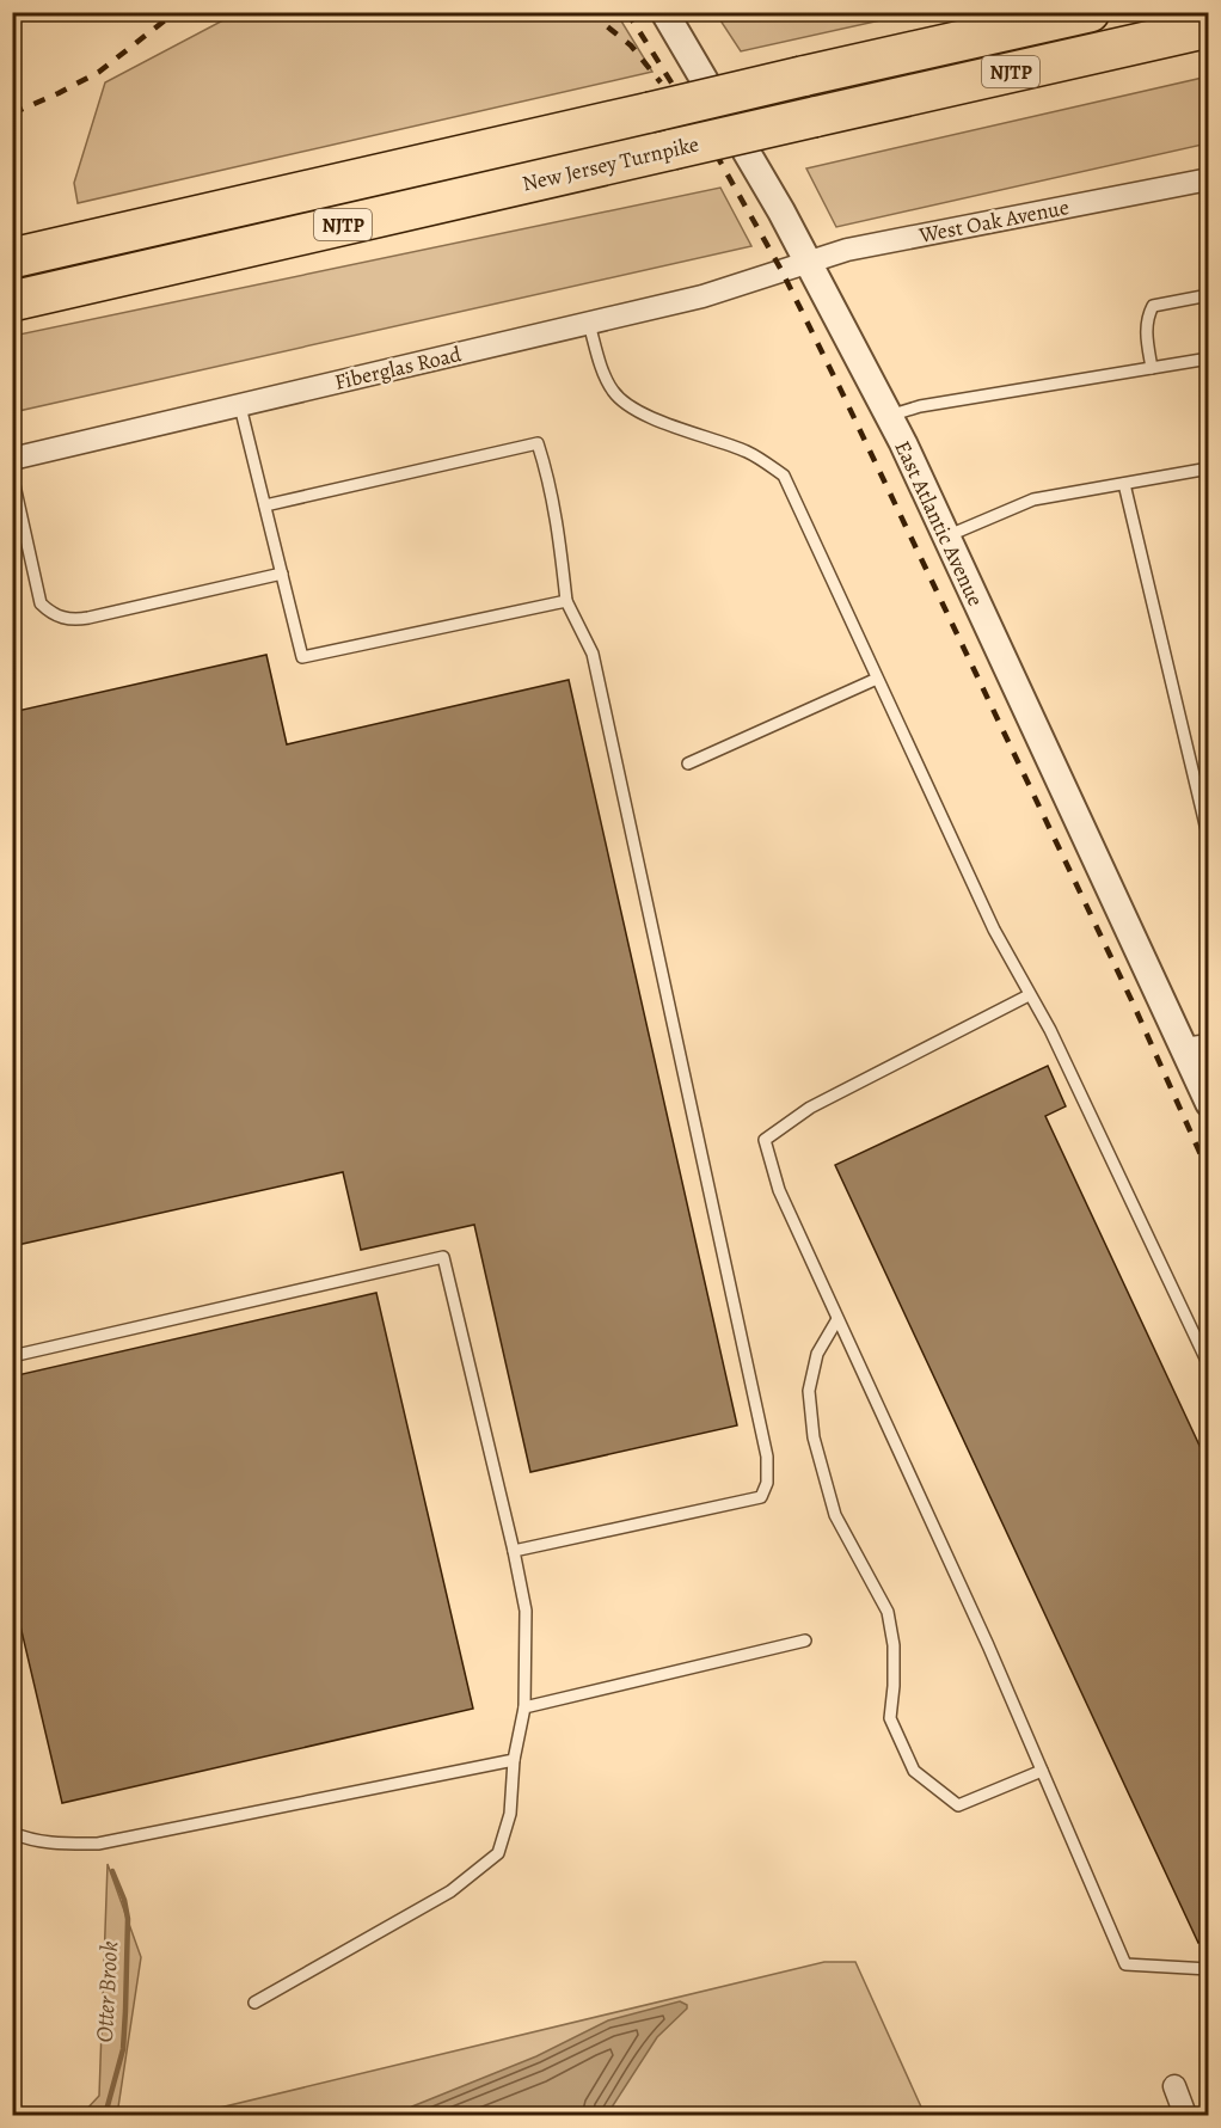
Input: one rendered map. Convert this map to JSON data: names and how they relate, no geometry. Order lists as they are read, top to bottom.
{
  "streets": {
    "highway": ["NJTP", "New Jersey Turnpike"],
    "street": ["West Oak Avenue", "Fiberglas Road", "East Atlantic Avenue"]
  },
  "crossings": [
    ["West Oak Avenue", "Fiberglas Road"],
    ["West Oak Avenue", "East Atlantic Avenue"]
  ],
  "water": ["Otter Brook"]
}
